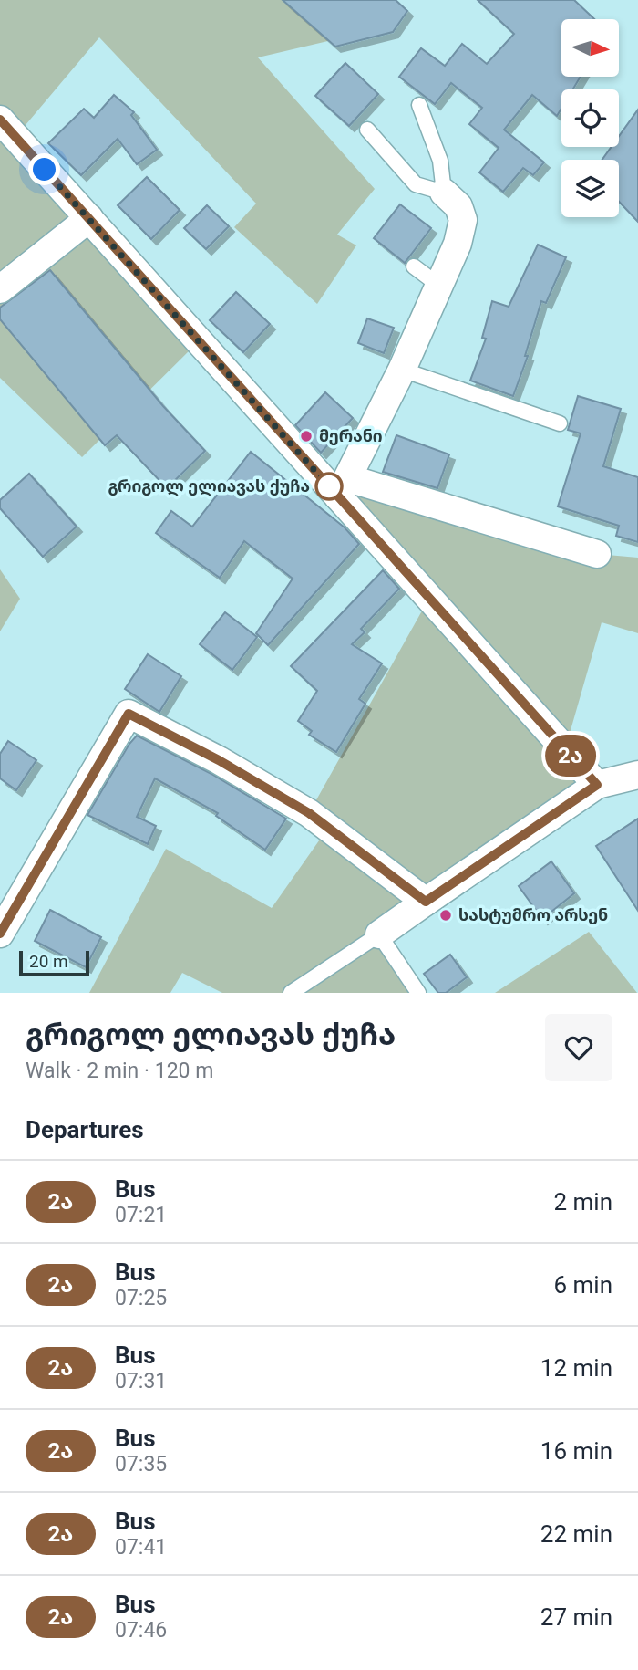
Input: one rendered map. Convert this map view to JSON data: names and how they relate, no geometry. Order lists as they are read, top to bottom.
{
  "places": ["მერანი", "გრიგოლ ელიავას ქუჩა", "სასტუმრო არსენ"],
  "lines": ["bus line 2ა"],
  "scale_bar": "20 m",
  "north": "right",
  "page": {
    "on_map": "2ა",
    "scale": "20 m",
    "heading": [
      ["გრიგოლ ელიავას ქუჩა", "Walk · 2 min · 120 m"],
      "Departures"
    ],
    "list": [
      {
        "mark": "2ა",
        "name": "Bus",
        "note": "07:21",
        "value": "2 min"
      },
      {
        "mark": "2ა",
        "name": "Bus",
        "note": "07:25",
        "value": "6 min"
      },
      {
        "mark": "2ა",
        "name": "Bus",
        "note": "07:31",
        "value": "12 min"
      },
      {
        "mark": "2ა",
        "name": "Bus",
        "note": "07:35",
        "value": "16 min"
      },
      {
        "mark": "2ა",
        "name": "Bus",
        "note": "07:41",
        "value": "22 min"
      },
      {
        "mark": "2ა",
        "name": "Bus",
        "note": "07:46",
        "value": "27 min"
      }
    ]
  }
}
